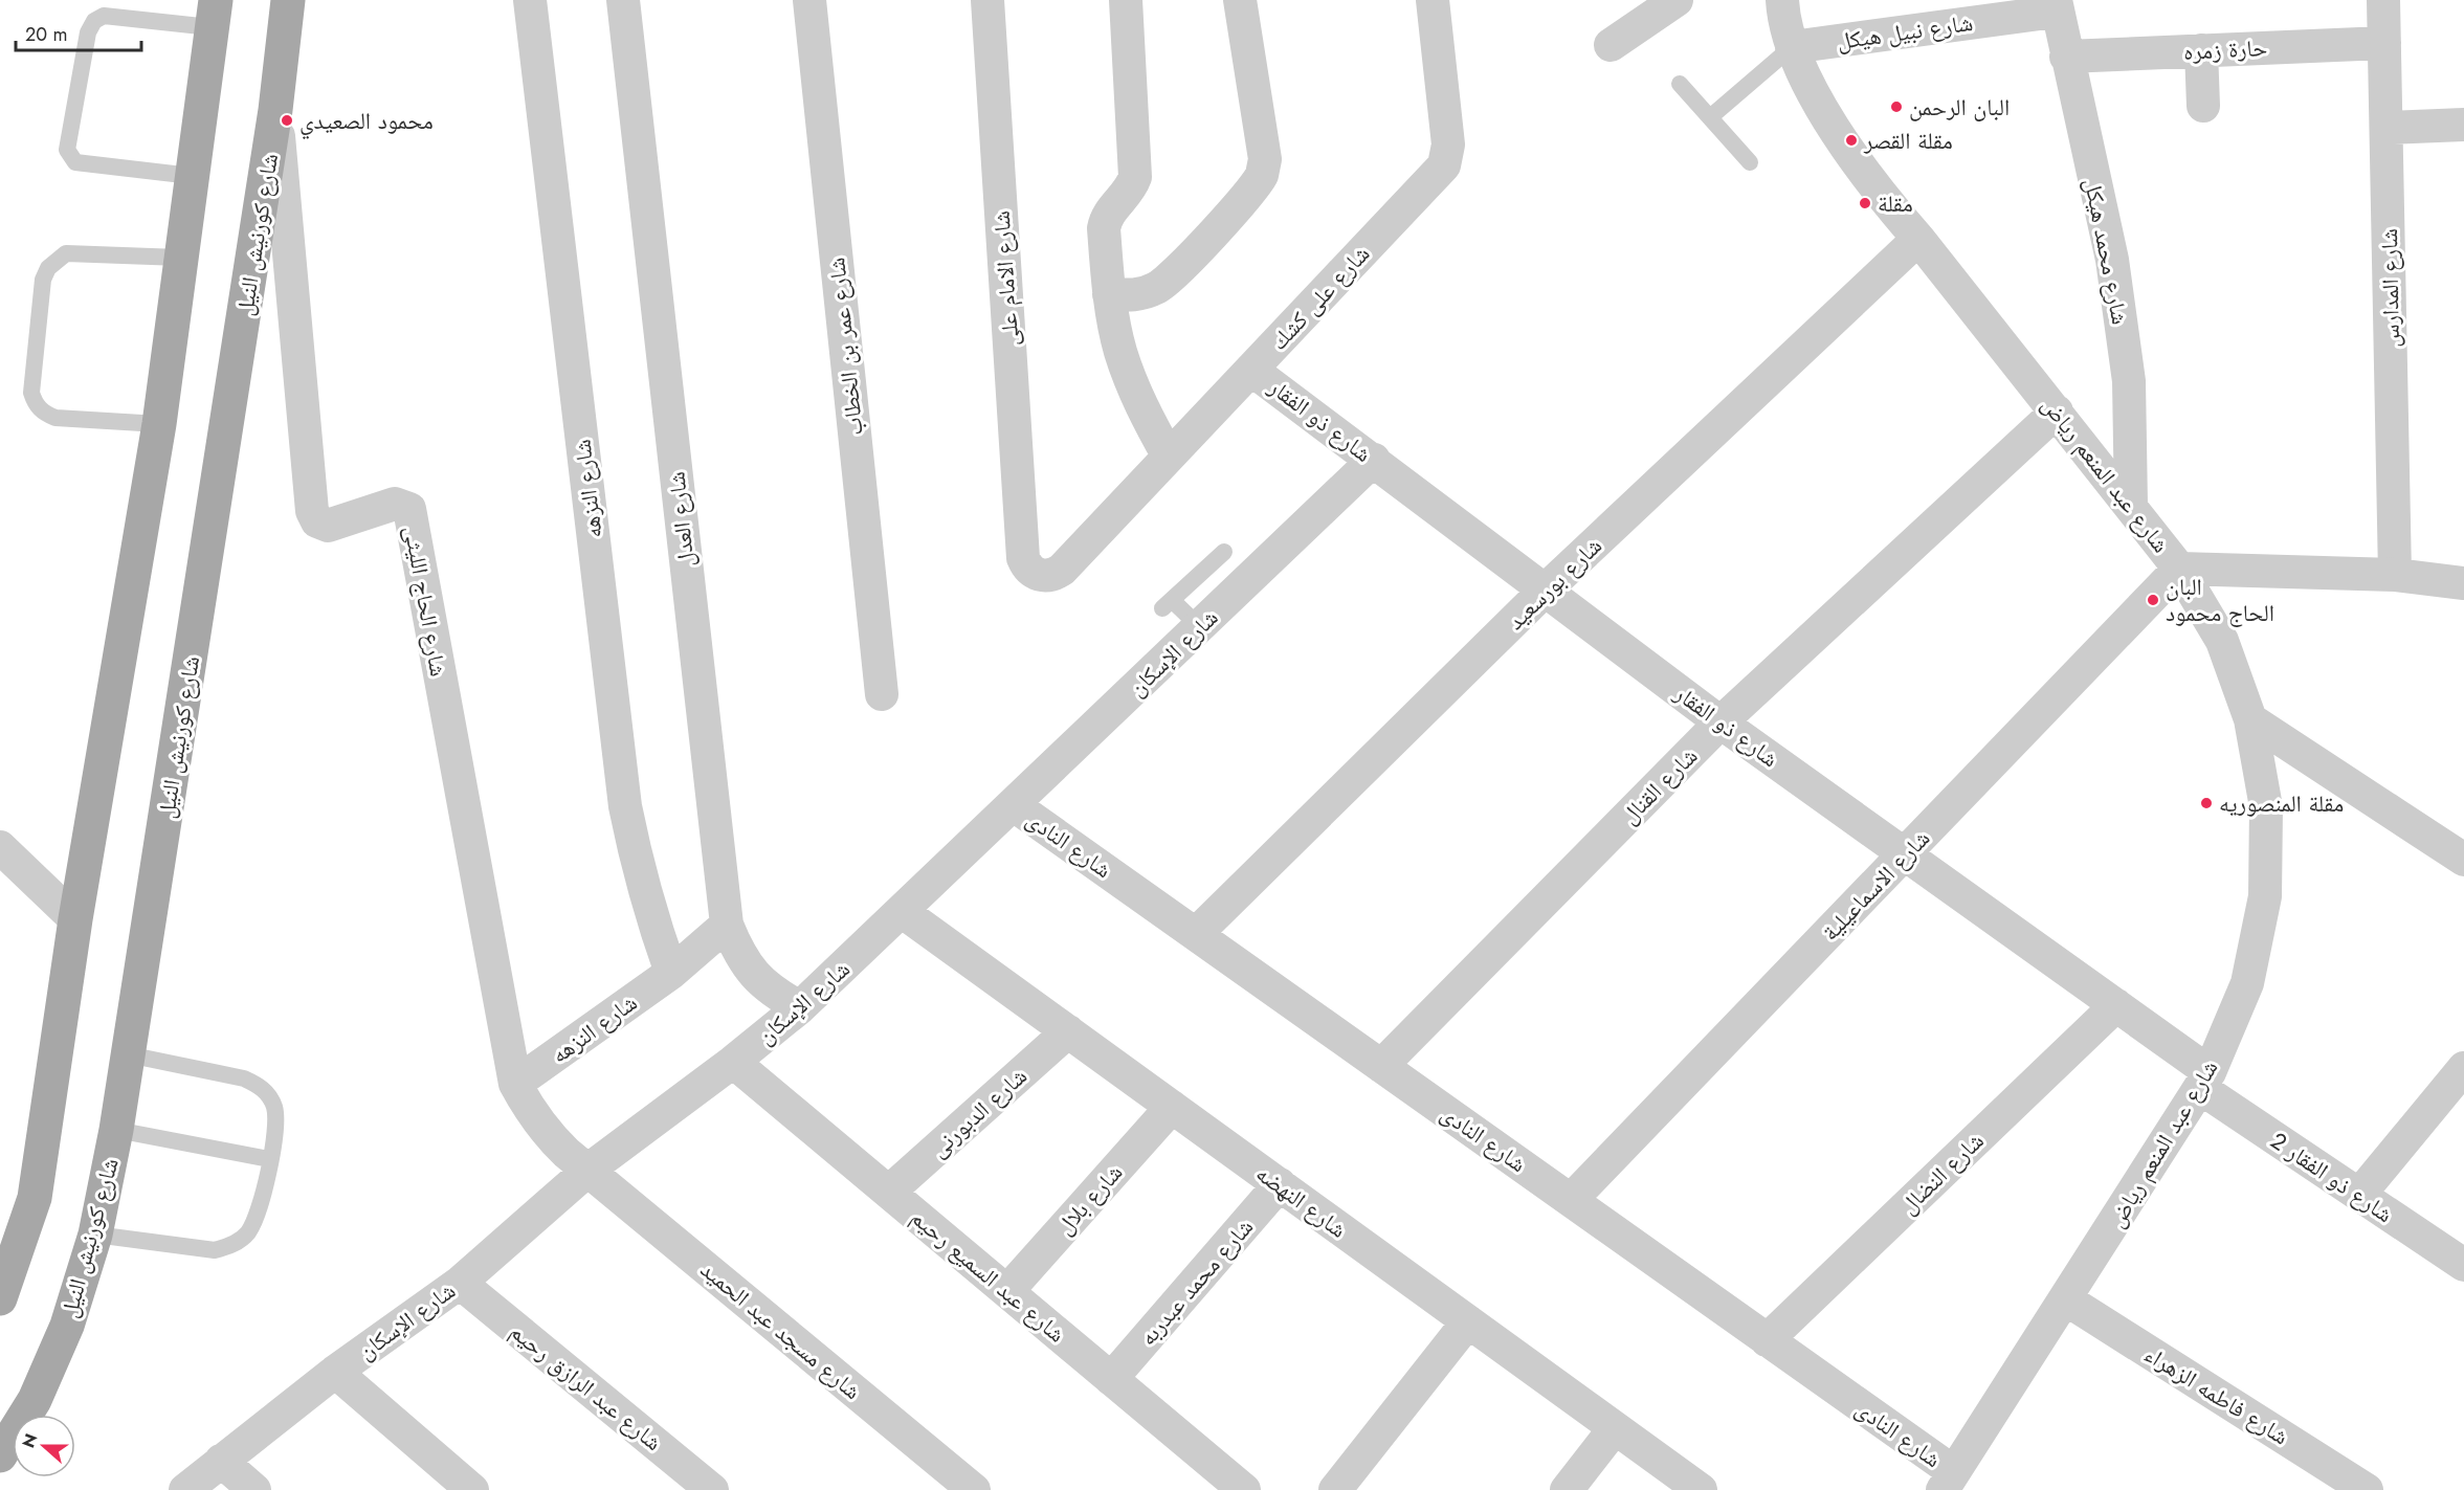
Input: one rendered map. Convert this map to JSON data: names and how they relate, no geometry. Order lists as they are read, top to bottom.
{
  "streets": {
    "main road": ["شارع كورنيش النيل"],
    "street": [
      "شارع نبيل هيكل",
      "حارة زمره",
      "شارع محمد هيكل",
      "شارع الامام على",
      "شارع المدارس",
      "شارع على كشك",
      "شارع عمر بن الخطاب",
      "شارع ذو الفقار",
      "شارع عبد المنعم رياض",
      "شارع النزهه",
      "شارع العدل",
      "شارع بورسعيد",
      "شارع الحاج الليثى",
      "شارع الإسكان",
      "شارع القنال",
      "شارع النادى",
      "شارع الاسماعيلية",
      "شارع الدبورنى",
      "شارع النضال",
      "شارع ذو الفقار 2",
      "شارع بلال",
      "شارع النهضه",
      "شارع عبد السميع رحيم",
      "شارع محمد عبدربه",
      "شارع مسجد عبد الحميد",
      "شارع عبد الرازق رحيم",
      "شارع فاطمه الزهراء"
    ]
  },
  "crossings": [
    ["شارع نبيل هيكل", "شارع محمد هيكل"],
    ["شارع نبيل هيكل", "شارع عبد المنعم رياض"],
    ["حارة زمره", "شارع محمد هيكل"],
    ["حارة زمره", "شارع المدارس"],
    ["شارع كورنيش النيل", "شارع الحاج الليثى"],
    ["شارع محمد هيكل", "شارع عبد المنعم رياض"],
    ["شارع الامام على", "شارع على كشك"],
    ["شارع على كشك", "شارع ذو الفقار"],
    ["شارع ذو الفقار", "شارع عبد المنعم رياض"],
    ["شارع ذو الفقار", "شارع بورسعيد"],
    ["شارع ذو الفقار", "شارع الإسكان"],
    ["شارع ذو الفقار", "شارع القنال"],
    ["شارع ذو الفقار", "شارع الاسماعيلية"],
    ["شارع ذو الفقار", "شارع النضال"],
    ["شارع ذو الفقار", "شارع ذو الفقار 2"],
    ["شارع عبد المنعم رياض", "شارع بورسعيد"],
    ["شارع عبد المنعم رياض", "شارع القنال"],
    ["شارع عبد المنعم رياض", "شارع النادى"],
    ["شارع عبد المنعم رياض", "شارع الاسماعيلية"],
    ["شارع عبد المنعم رياض", "شارع ذو الفقار 2"],
    ["شارع عبد المنعم رياض", "شارع فاطمه الزهراء"],
    ["شارع النزهه", "شارع العدل"],
    ["شارع النزهه", "شارع الحاج الليثى"],
    ["شارع العدل", "شارع الإسكان"],
    ["شارع بورسعيد", "شارع النادى"],
    ["شارع الحاج الليثى", "شارع الإسكان"],
    ["شارع الحاج الليثى", "شارع مسجد عبد الحميد"],
    ["شارع الإسكان", "شارع النادى"],
    ["شارع الإسكان", "شارع النهضه"],
    ["شارع الإسكان", "شارع عبد السميع رحيم"],
    ["شارع الإسكان", "شارع مسجد عبد الحميد"],
    ["شارع الإسكان", "شارع عبد الرازق رحيم"],
    ["شارع القنال", "شارع النادى"],
    ["شارع النادى", "شارع الاسماعيلية"],
    ["شارع النادى", "شارع النضال"],
    ["شارع الدبورنى", "شارع النهضه"],
    ["شارع الدبورنى", "شارع عبد السميع رحيم"],
    ["شارع بلال", "شارع النهضه"],
    ["شارع بلال", "شارع عبد السميع رحيم"],
    ["شارع النهضه", "شارع محمد عبدربه"],
    ["شارع عبد السميع رحيم", "شارع محمد عبدربه"]
  ],
  "places": [
    "البان الرحمن",
    "محمود الصعيدي",
    "مقلة القصر",
    "مقلة",
    "البان الحاج محمود",
    "مقلة المنصوريه"
  ],
  "scale_bar": "20 m",
  "north": "left"
}
